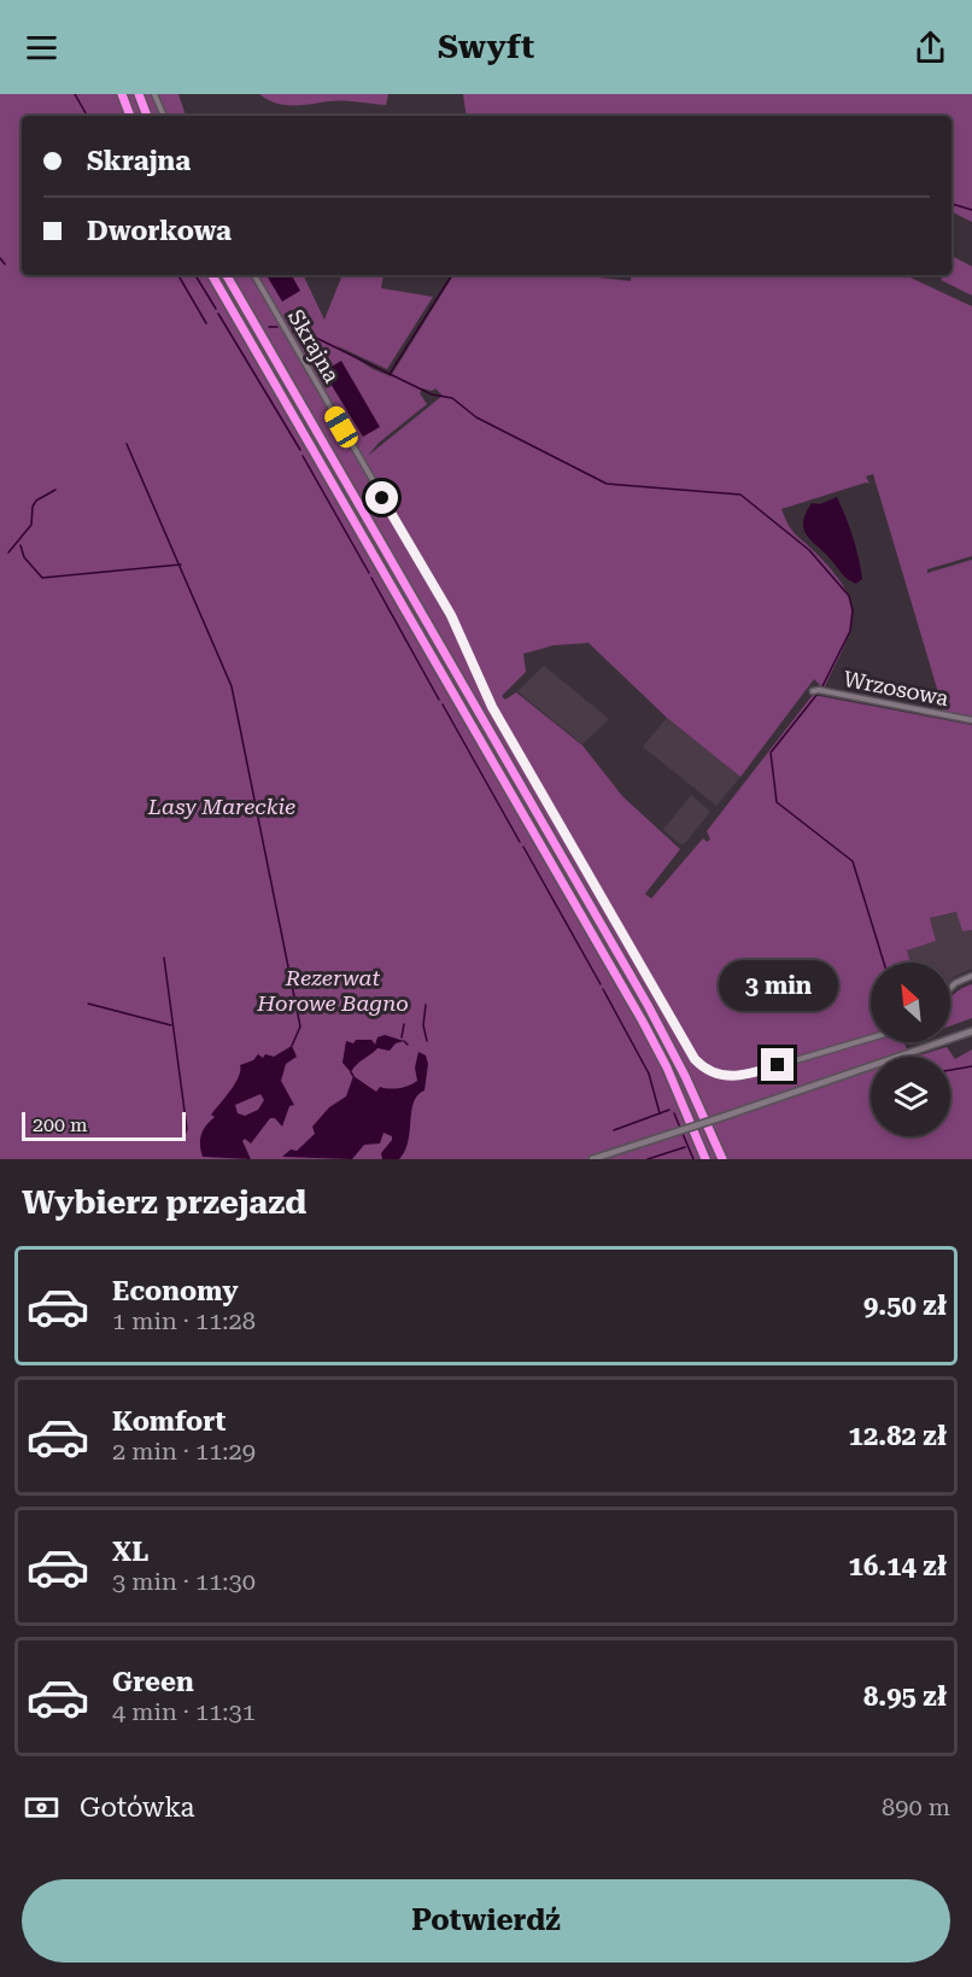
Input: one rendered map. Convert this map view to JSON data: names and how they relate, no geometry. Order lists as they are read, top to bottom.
{
  "streets": {
    "street": ["Skrajna", "Wrzosowa"]
  },
  "parks": ["Lasy Mareckie", "Rezerwat Horowe Bagno"],
  "scale_bar": "200 m",
  "north": "top left",
  "page": {
    "header": "Swyft",
    "banner": ["Skrajna", "Dworkowa"],
    "bubble": "3 min",
    "scale": "200 m",
    "heading": "Wybierz przejazd",
    "list": [
      {
        "name": "Economy",
        "note": "1 min · 11:28",
        "value": "9.50 zł"
      },
      {
        "name": "Komfort",
        "note": "2 min · 11:29",
        "value": "12.82 zł"
      },
      {
        "name": "XL",
        "note": "3 min · 11:30",
        "value": "16.14 zł"
      },
      {
        "name": "Green",
        "note": "4 min · 11:31",
        "value": "8.95 zł"
      }
    ],
    "pay": ["Gotówka", "890 m"],
    "buttons": "Potwierdź"
  }
}
